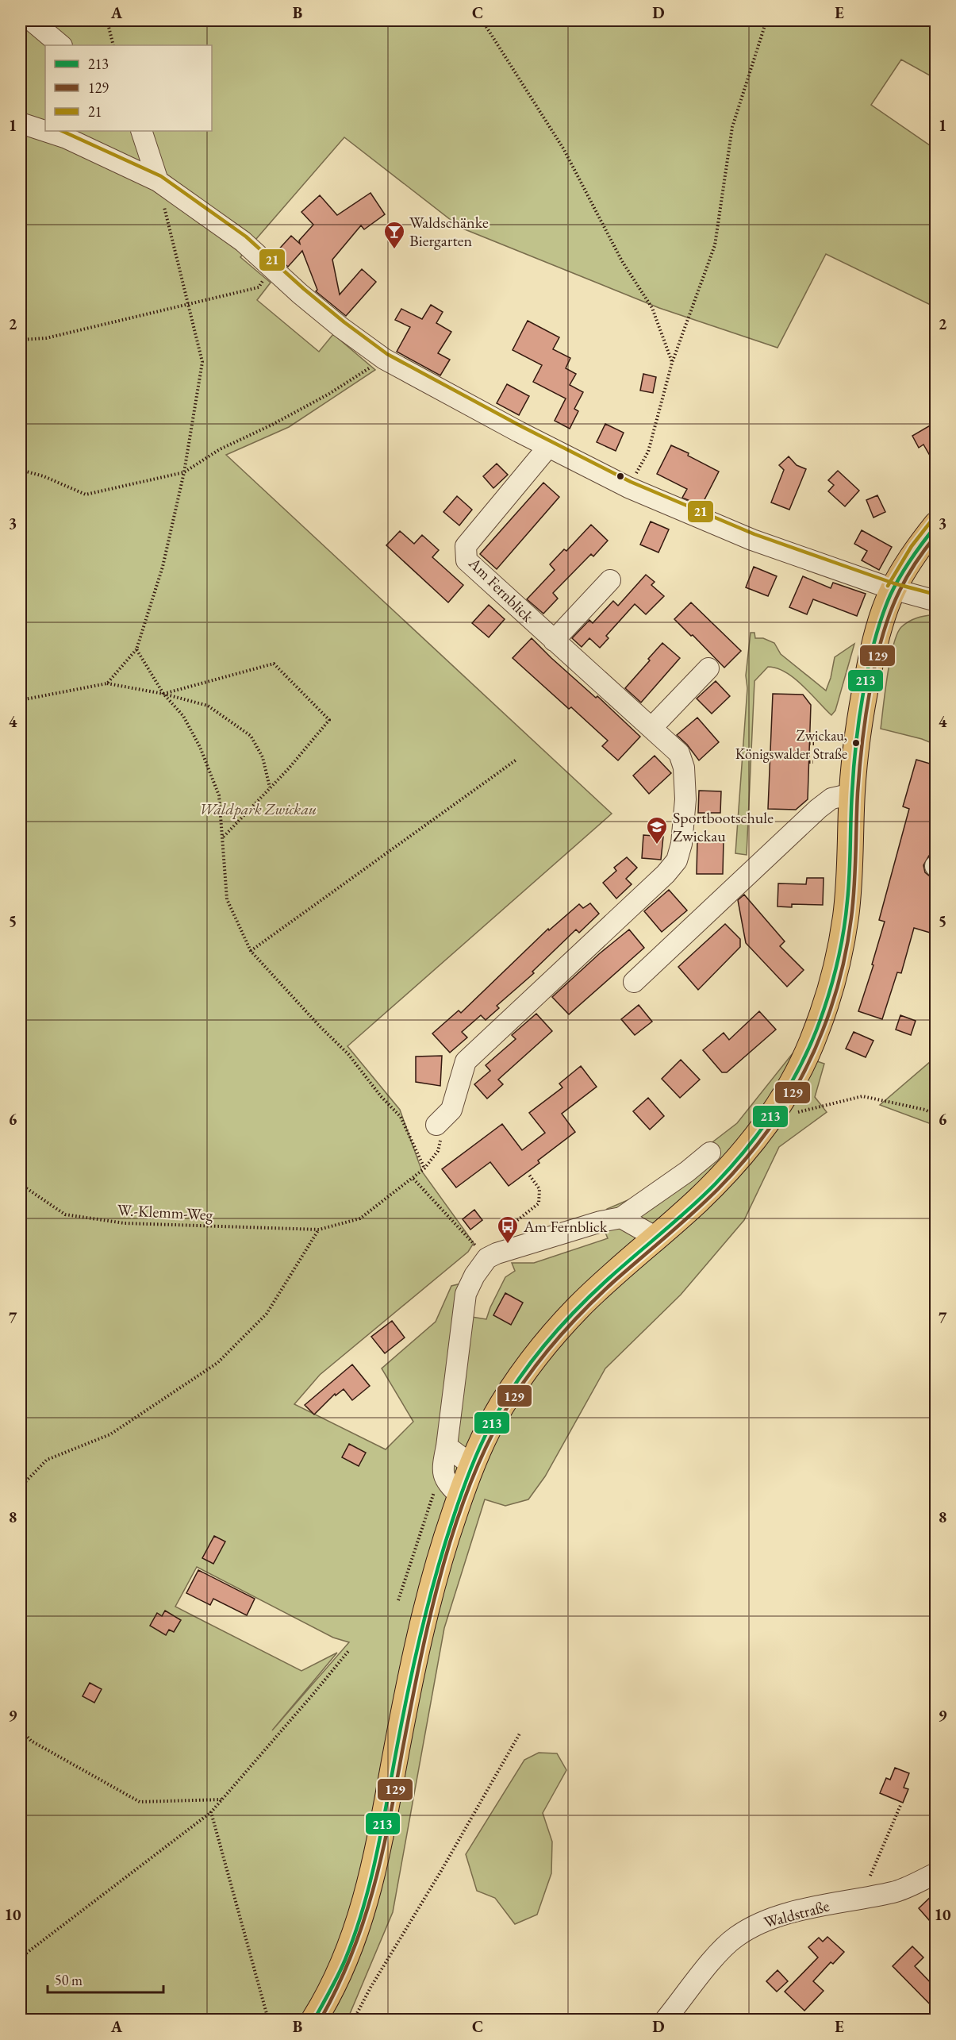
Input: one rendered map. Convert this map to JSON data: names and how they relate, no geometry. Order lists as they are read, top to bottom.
{
  "streets": {
    "street": ["Am Fernblick", "Waldstraße"],
    "path": ["W.-Klemm-Weg"]
  },
  "crossings": [
    ["Am Fernblick", "W.-Klemm-Weg"]
  ],
  "parks": ["Waldpark Zwickau"],
  "places": {
    "bar": ["Waldschänke Biergarten"],
    "other": ["Zwickau, Königswalder Straße"],
    "school or university": ["Sportbootschule Zwickau"],
    "bus stop": ["Am Fernblick"]
  },
  "lines": ["transit line 21", "transit line 213", "transit line 129"],
  "legend": ["213", "129", "21"],
  "scale_bar": "50 m",
  "grid": {
    "columns": [
      "A",
      "B",
      "C",
      "D",
      "E"
    ],
    "rows": [
      "1",
      "2",
      "3",
      "4",
      "5",
      "6",
      "7",
      "8",
      "9",
      "10"
    ]
  }
}
